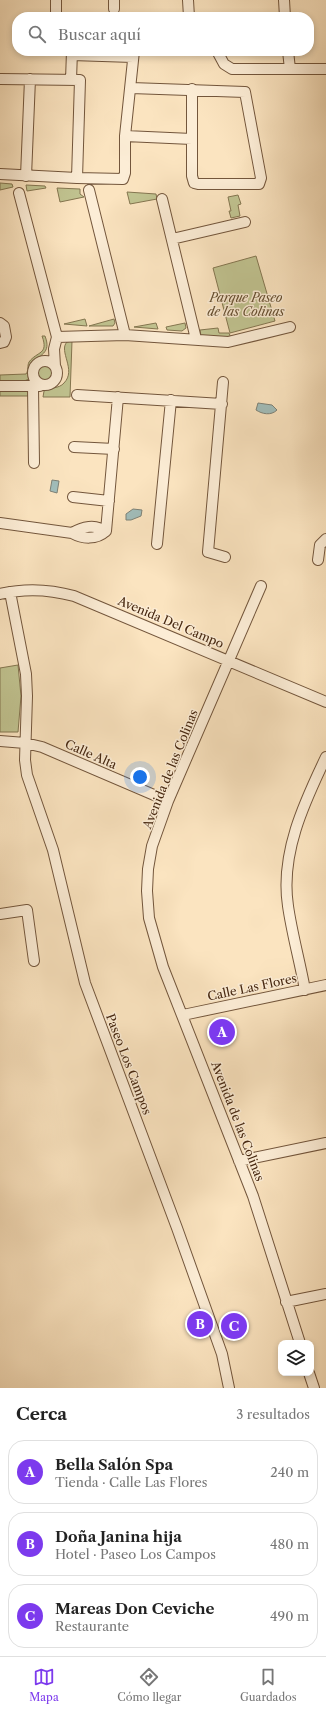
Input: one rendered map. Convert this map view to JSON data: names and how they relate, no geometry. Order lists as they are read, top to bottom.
{
  "streets": {
    "street": [
      "Avenida Del Campo",
      "Calle Alta",
      "Avenida de las Colinas",
      "Calle Las Flores",
      "Paseo Los Campos"
    ]
  },
  "crossings": [
    ["Avenida Del Campo", "Avenida de las Colinas"],
    ["Avenida Del Campo", "Paseo Los Campos"],
    ["Calle Alta", "Avenida de las Colinas"],
    ["Calle Alta", "Paseo Los Campos"],
    ["Avenida de las Colinas", "Calle Las Flores"]
  ],
  "parks": ["Parque Paseo de las Colinas"],
  "page": {
    "search": "Buscar aquí",
    "pins": ["A", "B", "C"],
    "heading": ["Cerca", "3 resultados"],
    "list": [
      {
        "mark": "A",
        "name": "Bella Salón Spa",
        "note": "Tienda · Calle Las Flores",
        "value": "240 m"
      },
      {
        "mark": "B",
        "name": "Doña Janina hija",
        "note": "Hotel · Paseo Los Campos",
        "value": "480 m"
      },
      {
        "mark": "C",
        "name": "Mareas Don Ceviche",
        "note": "Restaurante",
        "value": "490 m"
      }
    ],
    "nav": ["Mapa", "Cómo llegar", "Guardados"]
  }
}
